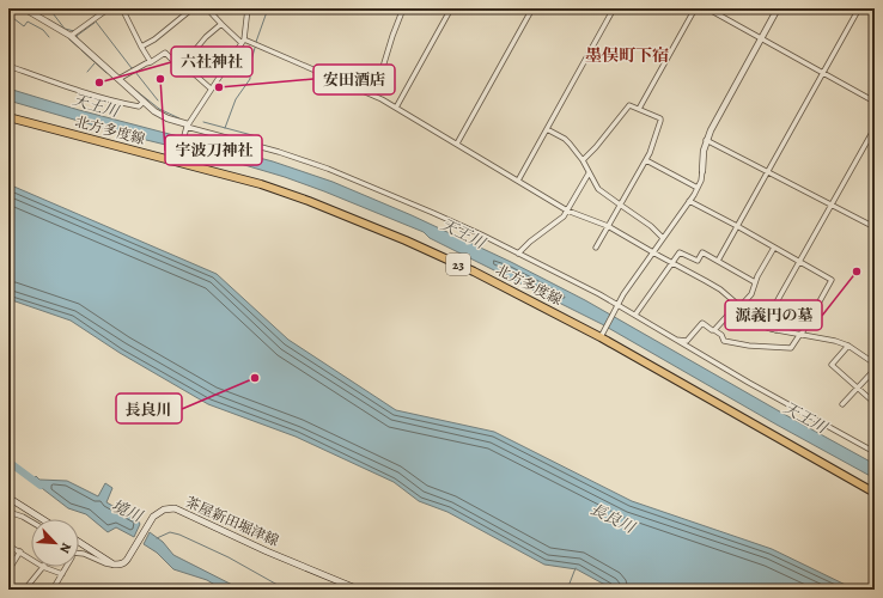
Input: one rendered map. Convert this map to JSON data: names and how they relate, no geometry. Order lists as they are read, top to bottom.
{
  "streets": {
    "main road": ["北方多度線", "23", "茶屋新田堀津線"]
  },
  "districts": ["墨俣町下宿"],
  "water": ["天王川", "境川", "長良川"],
  "places": [
    "宇波刀神社",
    "六社神社",
    "安田酒店",
    "源義円の墓",
    "長良川"
  ],
  "north": "bottom right"
}
